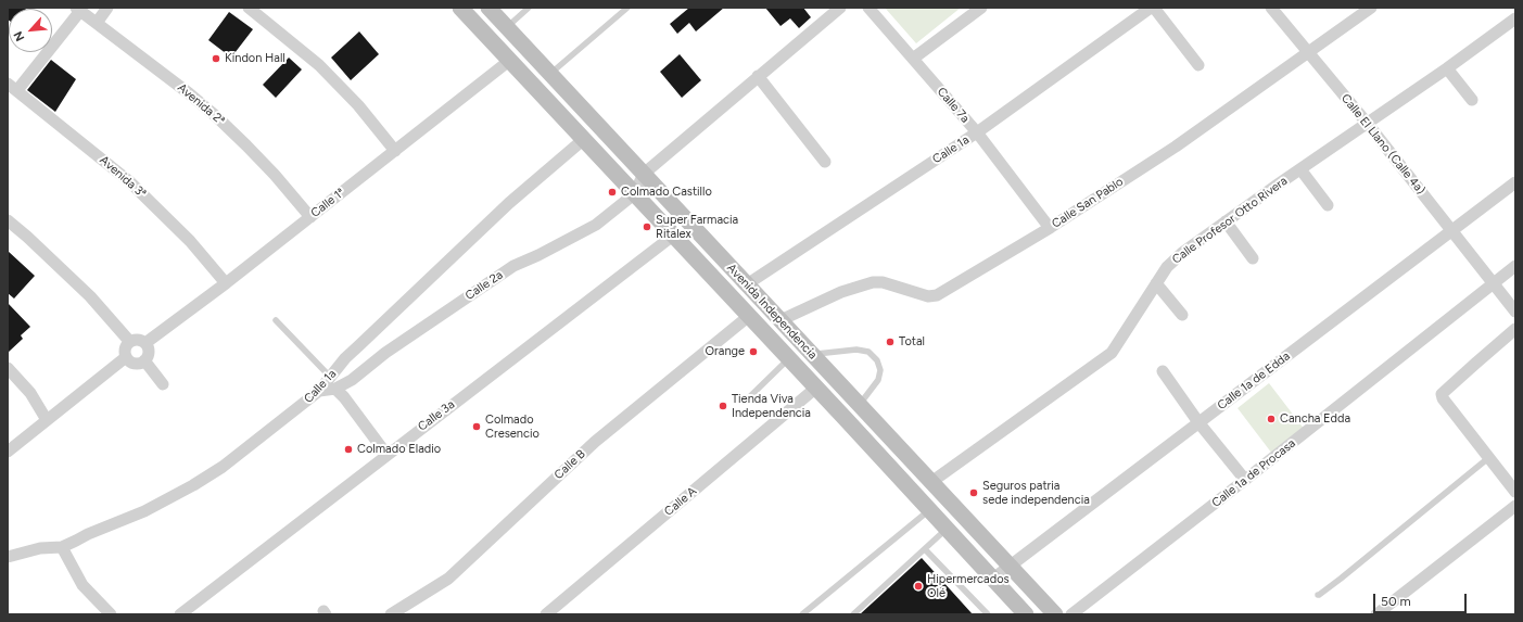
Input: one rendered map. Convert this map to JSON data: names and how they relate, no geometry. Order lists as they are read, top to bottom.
{
  "streets": {
    "main road": ["Avenida Independencia"],
    "street": [
      "Avenida 2ª",
      "Calle 7a",
      "Calle El Llano (Calle 4a)",
      "Calle 1a",
      "Avenida 3ª",
      "Calle 1ª",
      "Calle San Pablo",
      "Calle Profesor Otto Rivera",
      "Calle 2a",
      "Calle 1a de Edda",
      "Calle 3a",
      "Calle B",
      "Calle 1a de Procasa",
      "Calle A"
    ]
  },
  "crossings": [
    ["Avenida 2ª", "Calle 1ª"],
    ["Calle 7a", "Calle 1a"],
    ["Calle 7a", "Calle San Pablo"],
    ["Calle El Llano (Calle 4a)", "Calle San Pablo"],
    ["Calle El Llano (Calle 4a)", "Calle Profesor Otto Rivera"],
    ["Calle El Llano (Calle 4a)", "Calle 1a de Edda"],
    ["Calle El Llano (Calle 4a)", "Calle 1a de Procasa"],
    ["Calle 1a", "Calle 2a"],
    ["Calle 1a", "Avenida Independencia"],
    ["Avenida 3ª", "Calle 1ª"],
    ["Calle 1ª", "Avenida Independencia"],
    ["Calle San Pablo", "Avenida Independencia"],
    ["Calle Profesor Otto Rivera", "Avenida Independencia"],
    ["Calle 2a", "Avenida Independencia"],
    ["Avenida Independencia", "Calle 1a de Edda"],
    ["Avenida Independencia", "Calle 3a"],
    ["Avenida Independencia", "Calle B"],
    ["Avenida Independencia", "Calle A"]
  ],
  "places": [
    "Kindon Hall",
    "Colmado Castillo",
    "Super Farmacia Ritalex",
    "Total",
    "Orange",
    "Tienda Viva Independencia",
    "Cancha Edda",
    "Colmado Cresencio",
    "Colmado Eladio",
    "Seguros patria sede independencia",
    "Hipermercados Olé"
  ],
  "scale_bar": "50 m",
  "north": "bottom left"
}
